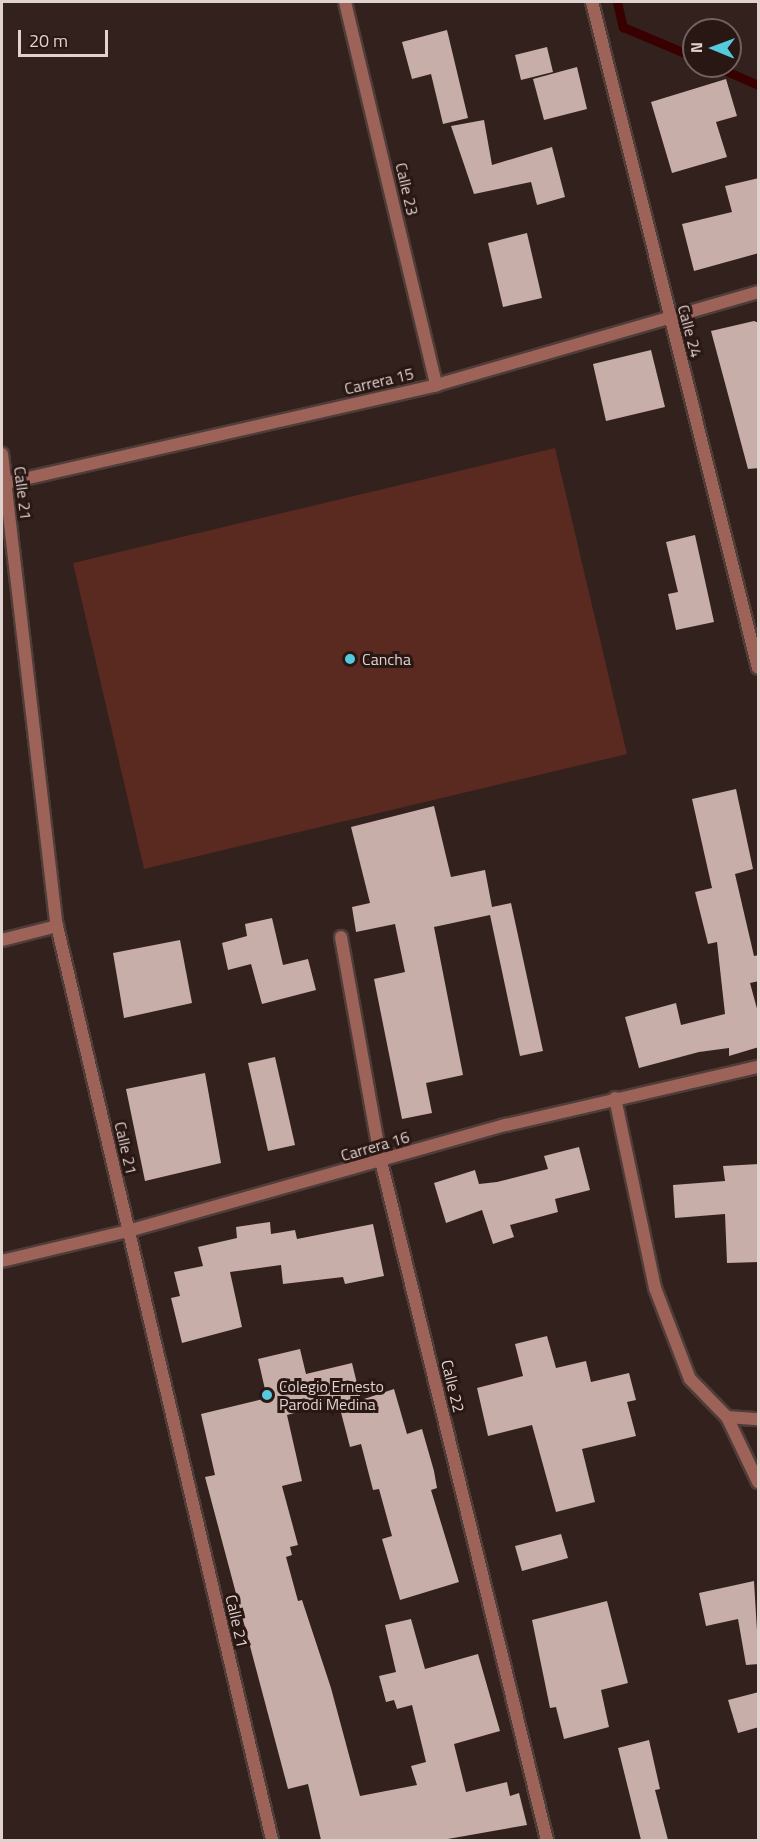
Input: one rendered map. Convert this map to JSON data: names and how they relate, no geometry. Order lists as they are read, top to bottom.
{
  "streets": {
    "street": [
      "Calle 23",
      "Calle 24",
      "Carrera 15",
      "Calle 21",
      "Carrera 16",
      "Calle 22"
    ]
  },
  "crossings": [
    ["Calle 23", "Carrera 15"],
    ["Calle 24", "Carrera 15"],
    ["Carrera 15", "Calle 21"],
    ["Calle 21", "Carrera 16"],
    ["Carrera 16", "Calle 22"]
  ],
  "places": ["Cancha", "Colegio Ernesto Parodi Medina"],
  "scale_bar": "20 m",
  "north": "left"
}
